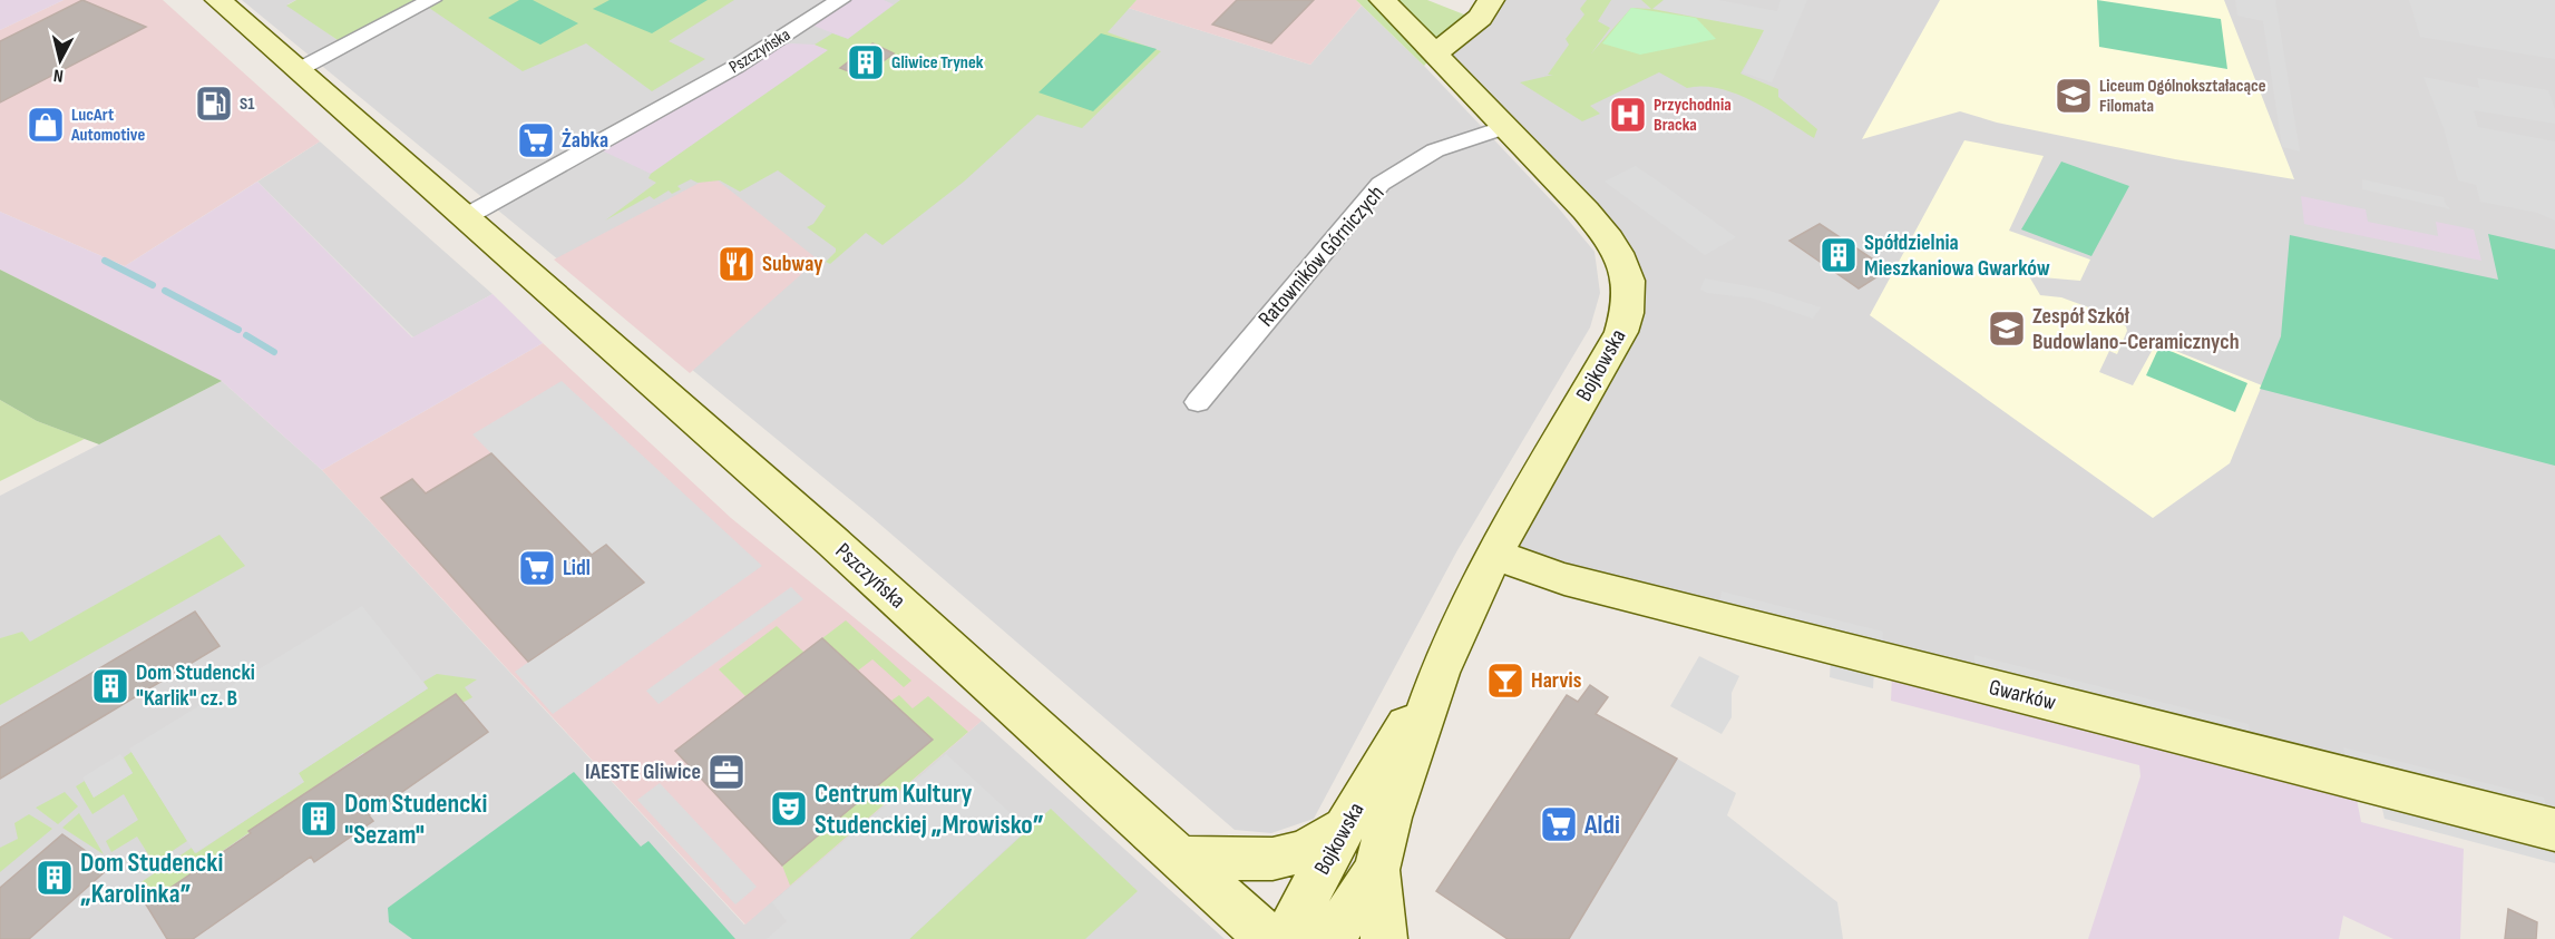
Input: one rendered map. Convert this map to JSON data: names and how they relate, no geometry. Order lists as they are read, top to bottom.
{
  "streets": {
    "street": [
      "Pszczyńska",
      "Ratowników Górniczych",
      "Bojkowska",
      "Gwarków"
    ]
  },
  "crossings": [
    ["Ratowników Górniczych", "Bojkowska"],
    ["Bojkowska", "Gwarków"]
  ],
  "places": {
    "building": [
      "Gliwice Trynek",
      "Spółdzielnia Mieszkaniowa Gwarków",
      "Dom Studencki \"Karlik\" cz. B",
      "Dom Studencki \"Sezam\"",
      "Dom Studencki „Karolinka”"
    ],
    "school or university": ["Liceum Ogólnokształacące Filomata", "Zespół Szkół Budowlano-Ceramicznych"],
    "fuel station": ["S1"],
    "hospital": ["Przychodnia Bracka"],
    "shop": ["LucArt Automotive"],
    "supermarket": ["Żabka", "Lidl", "Aldi"],
    "restaurant": ["Subway"],
    "bar": ["Harvis"],
    "office": ["IAESTE Gliwice"],
    "theatre": ["Centrum Kultury Studenckiej „Mrowisko”"]
  },
  "north": "bottom"
}
